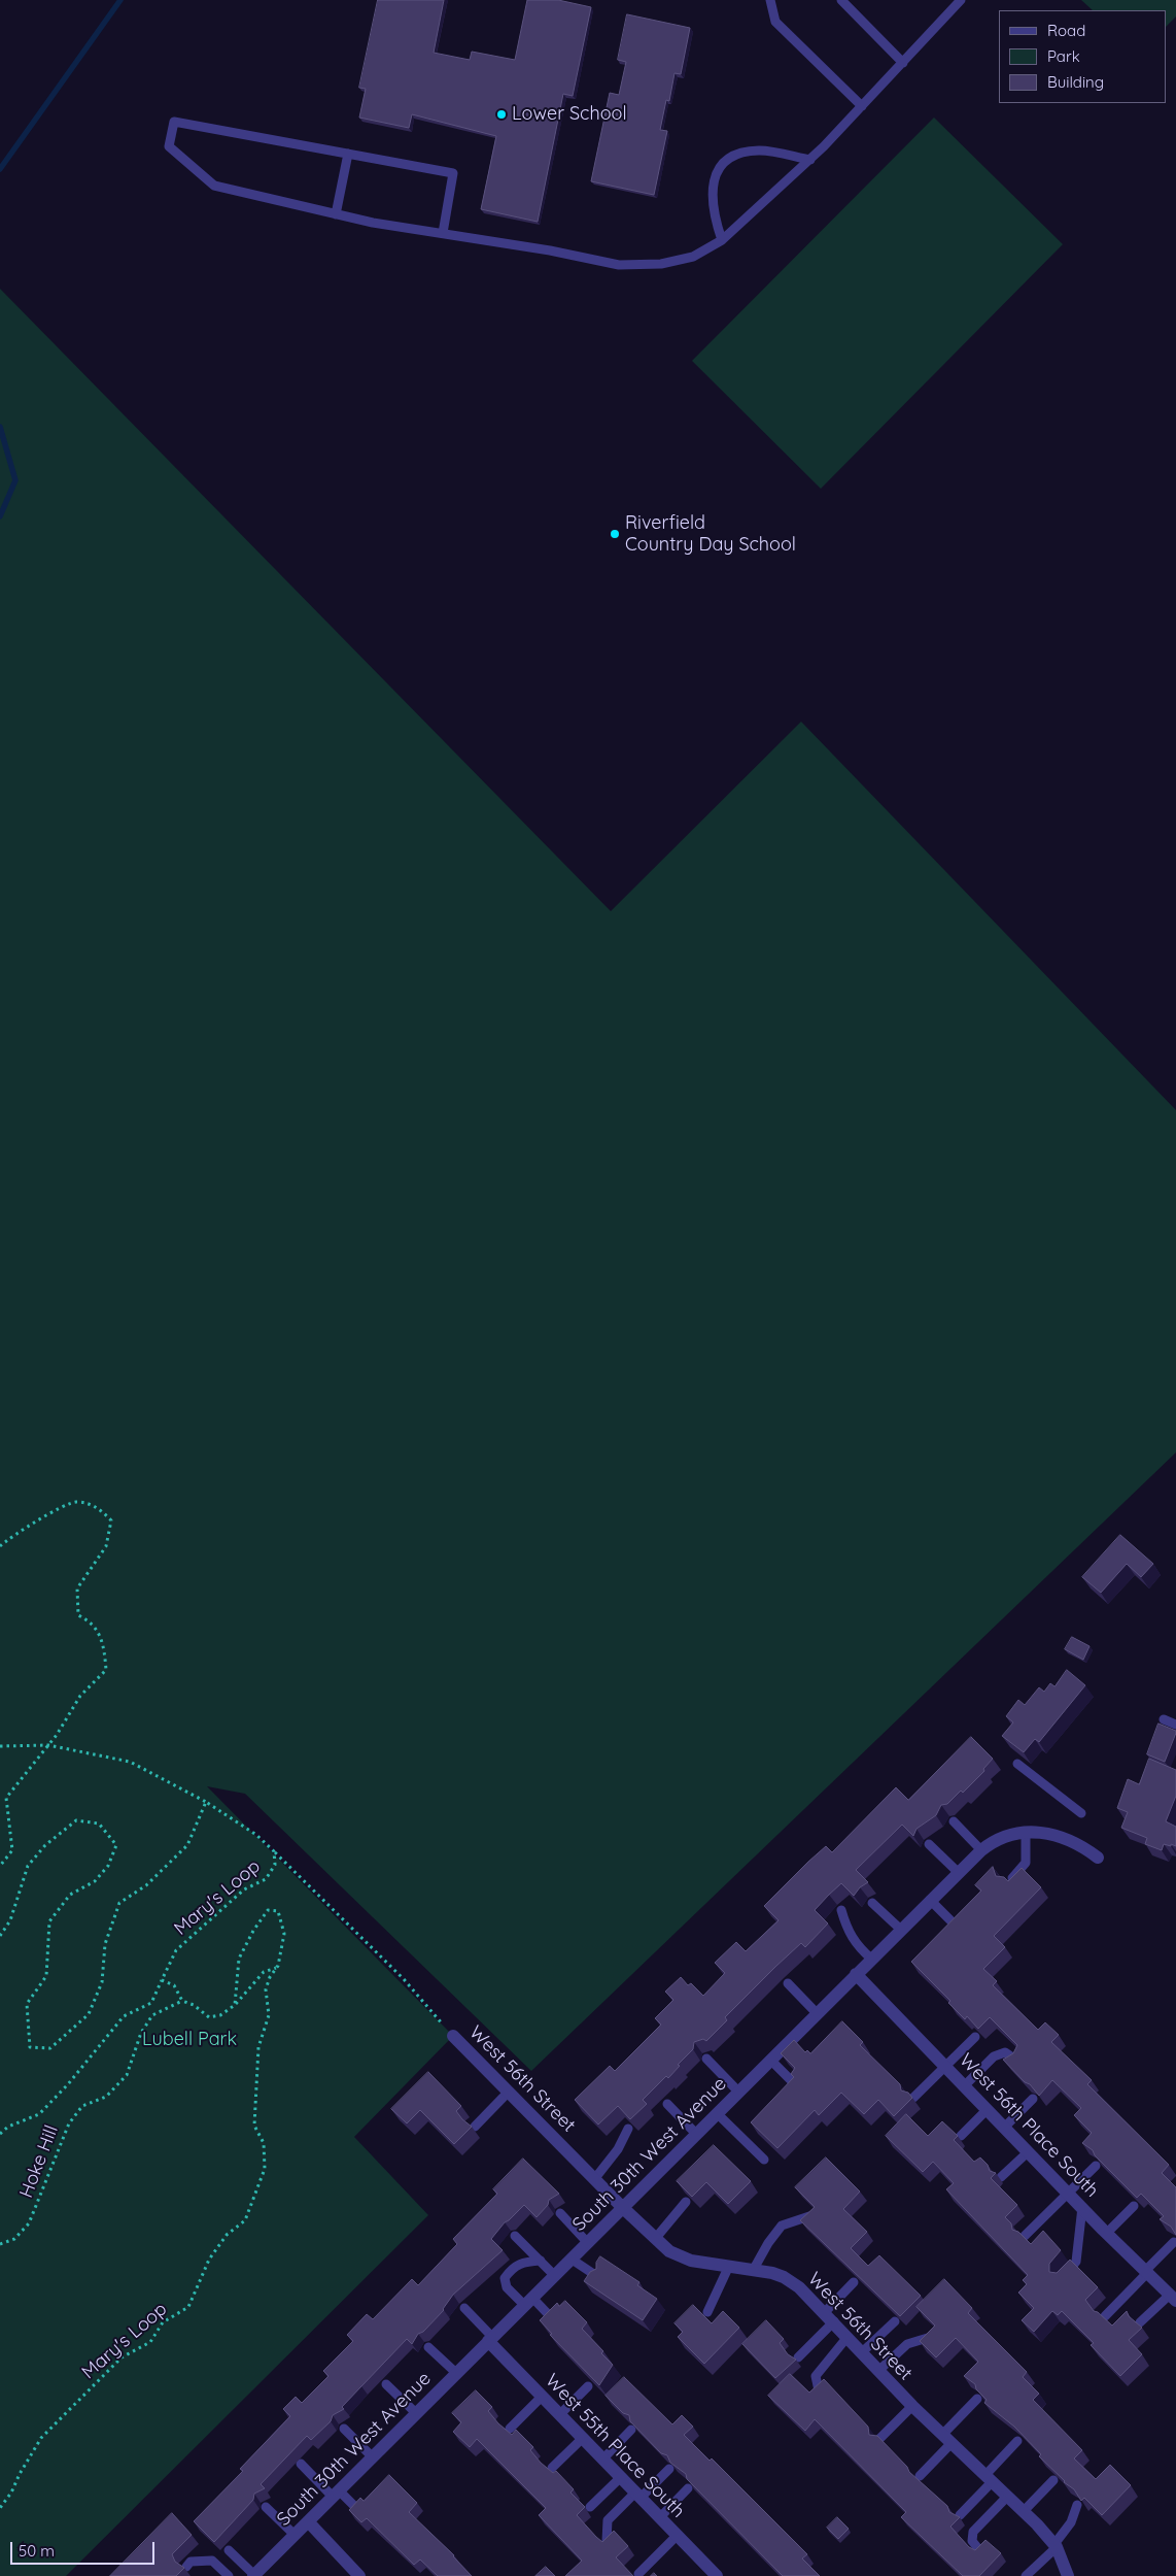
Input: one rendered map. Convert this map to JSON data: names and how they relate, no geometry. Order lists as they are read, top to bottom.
{
  "streets": {
    "street": [
      "West 56th Street",
      "West 56th Place South",
      "South 30th West Avenue",
      "West 55th Place South"
    ],
    "path": ["Mary's Loop", "Hoke Hill"]
  },
  "crossings": [
    ["Mary's Loop", "Hoke Hill"],
    ["West 56th Street", "South 30th West Avenue"],
    ["West 56th Place South", "South 30th West Avenue"],
    ["South 30th West Avenue", "West 55th Place South"]
  ],
  "parks": ["Lubell Park"],
  "places": ["Lower School", "Riverfield Country Day School"],
  "legend": ["Road", "Park", "Building"],
  "scale_bar": "50 m"
}
